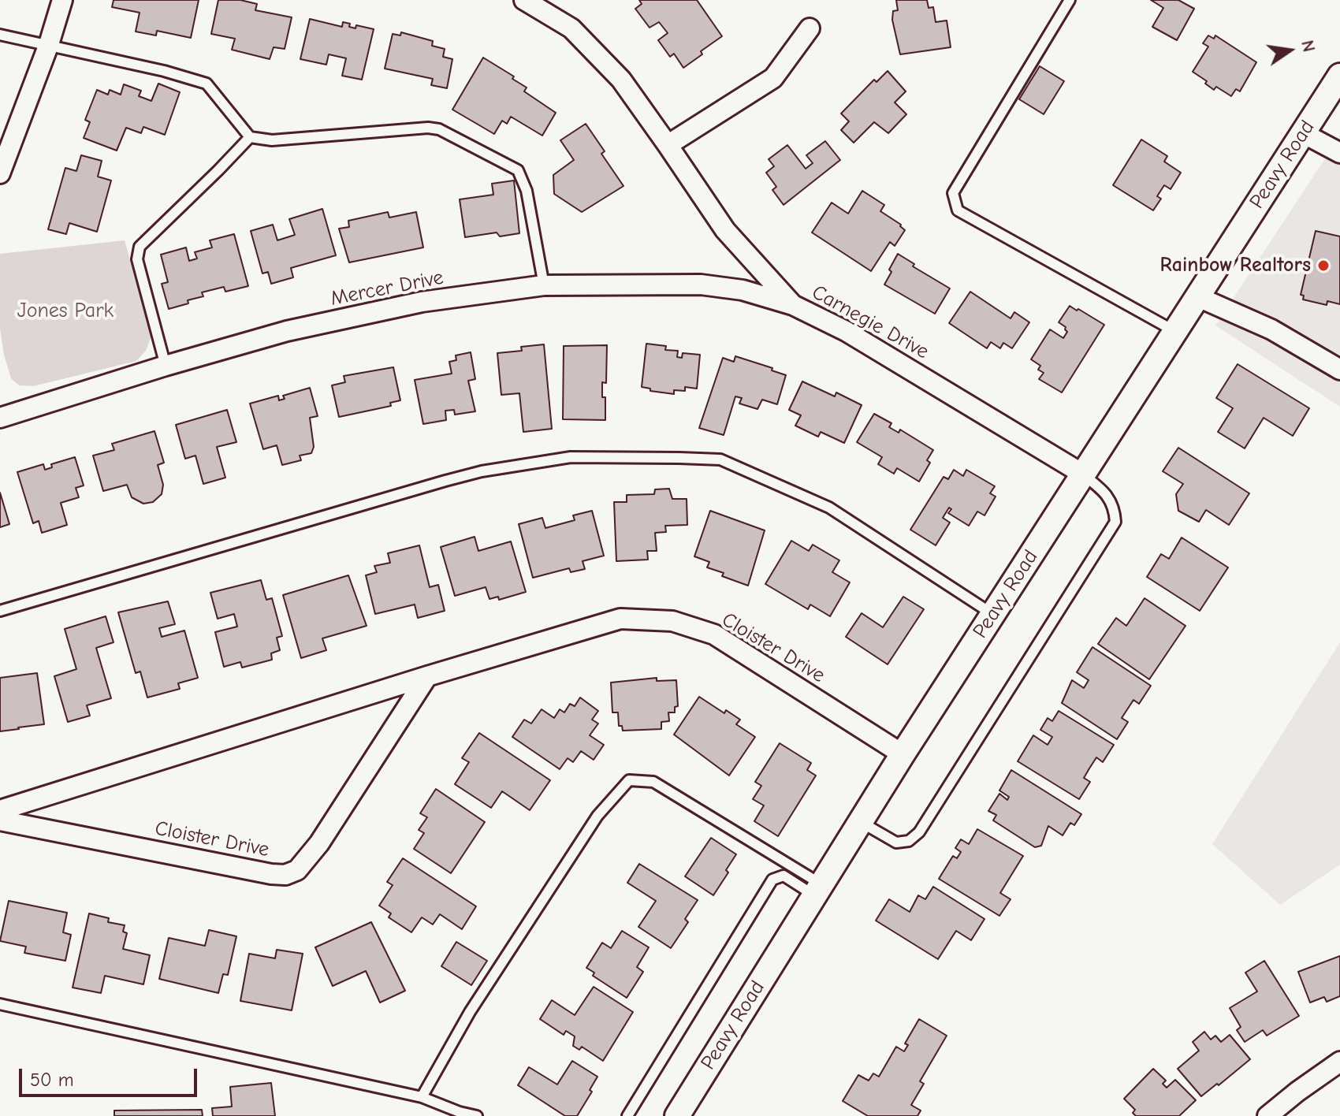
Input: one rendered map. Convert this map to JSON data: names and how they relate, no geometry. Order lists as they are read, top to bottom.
{
  "streets": {
    "street": [
      "Peavy Road",
      "Mercer Drive",
      "Carnegie Drive",
      "Cloister Drive"
    ]
  },
  "crossings": [
    ["Peavy Road", "Carnegie Drive"],
    ["Peavy Road", "Cloister Drive"],
    ["Mercer Drive", "Carnegie Drive"]
  ],
  "parks": ["Jones Park"],
  "places": ["Rainbow Realtors"],
  "scale_bar": "50 m",
  "north": "right"
}
